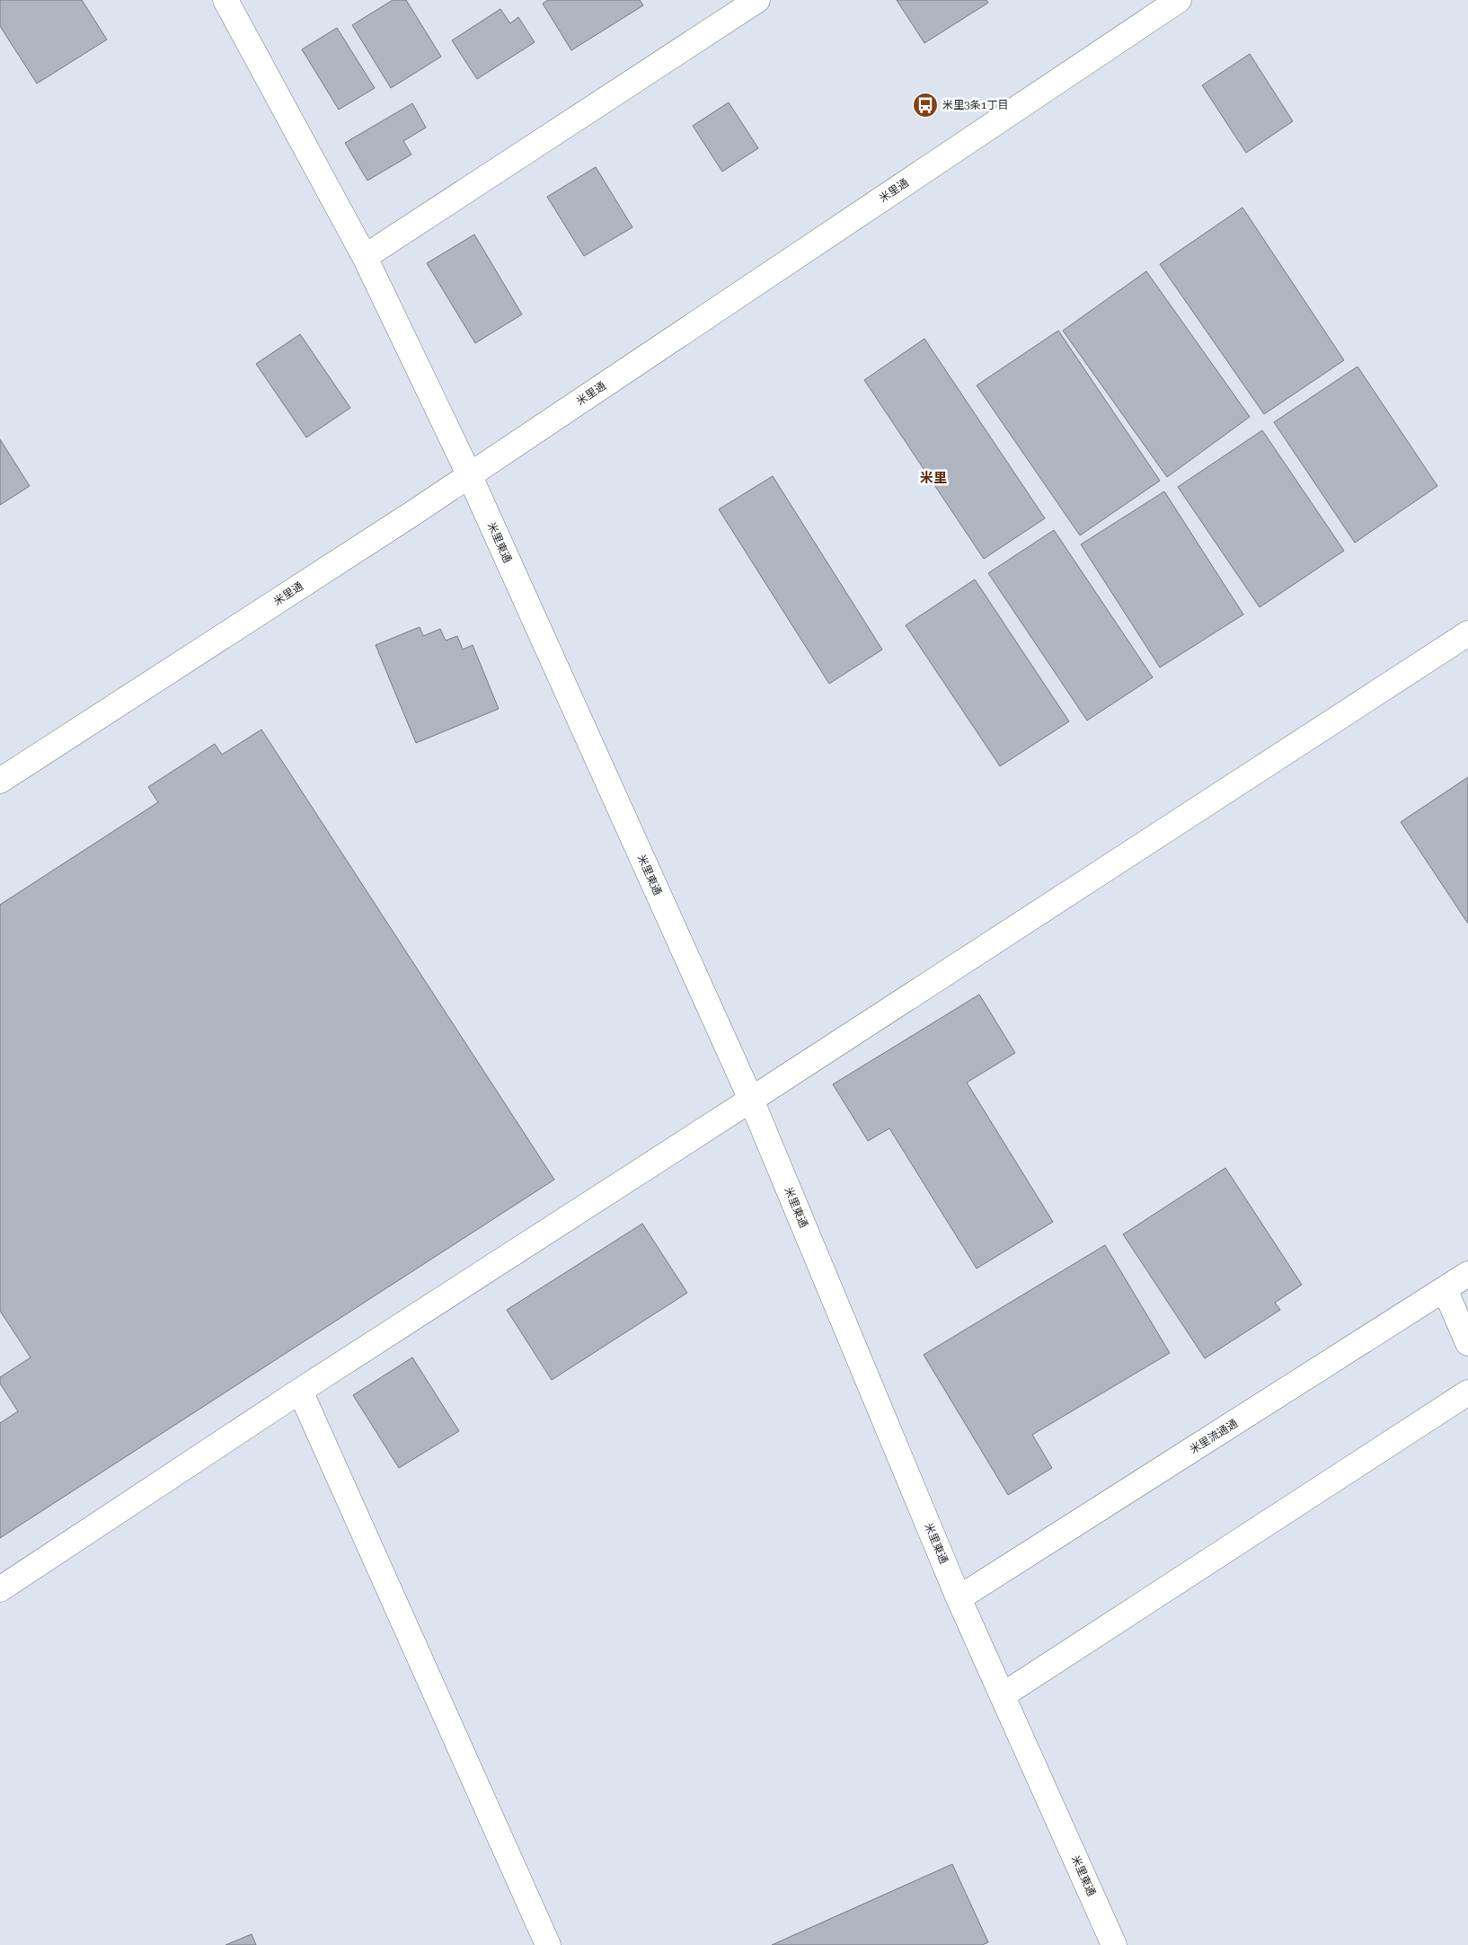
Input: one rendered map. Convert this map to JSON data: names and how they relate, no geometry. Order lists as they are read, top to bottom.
{
  "streets": {
    "street": ["米里通", "米里東通", "米里流通通"]
  },
  "crossings": [
    ["米里通", "米里東通"],
    ["米里東通", "米里流通通"]
  ],
  "districts": ["米里"],
  "places": {
    "bus stop": ["米里3条1丁目"]
  }
}
